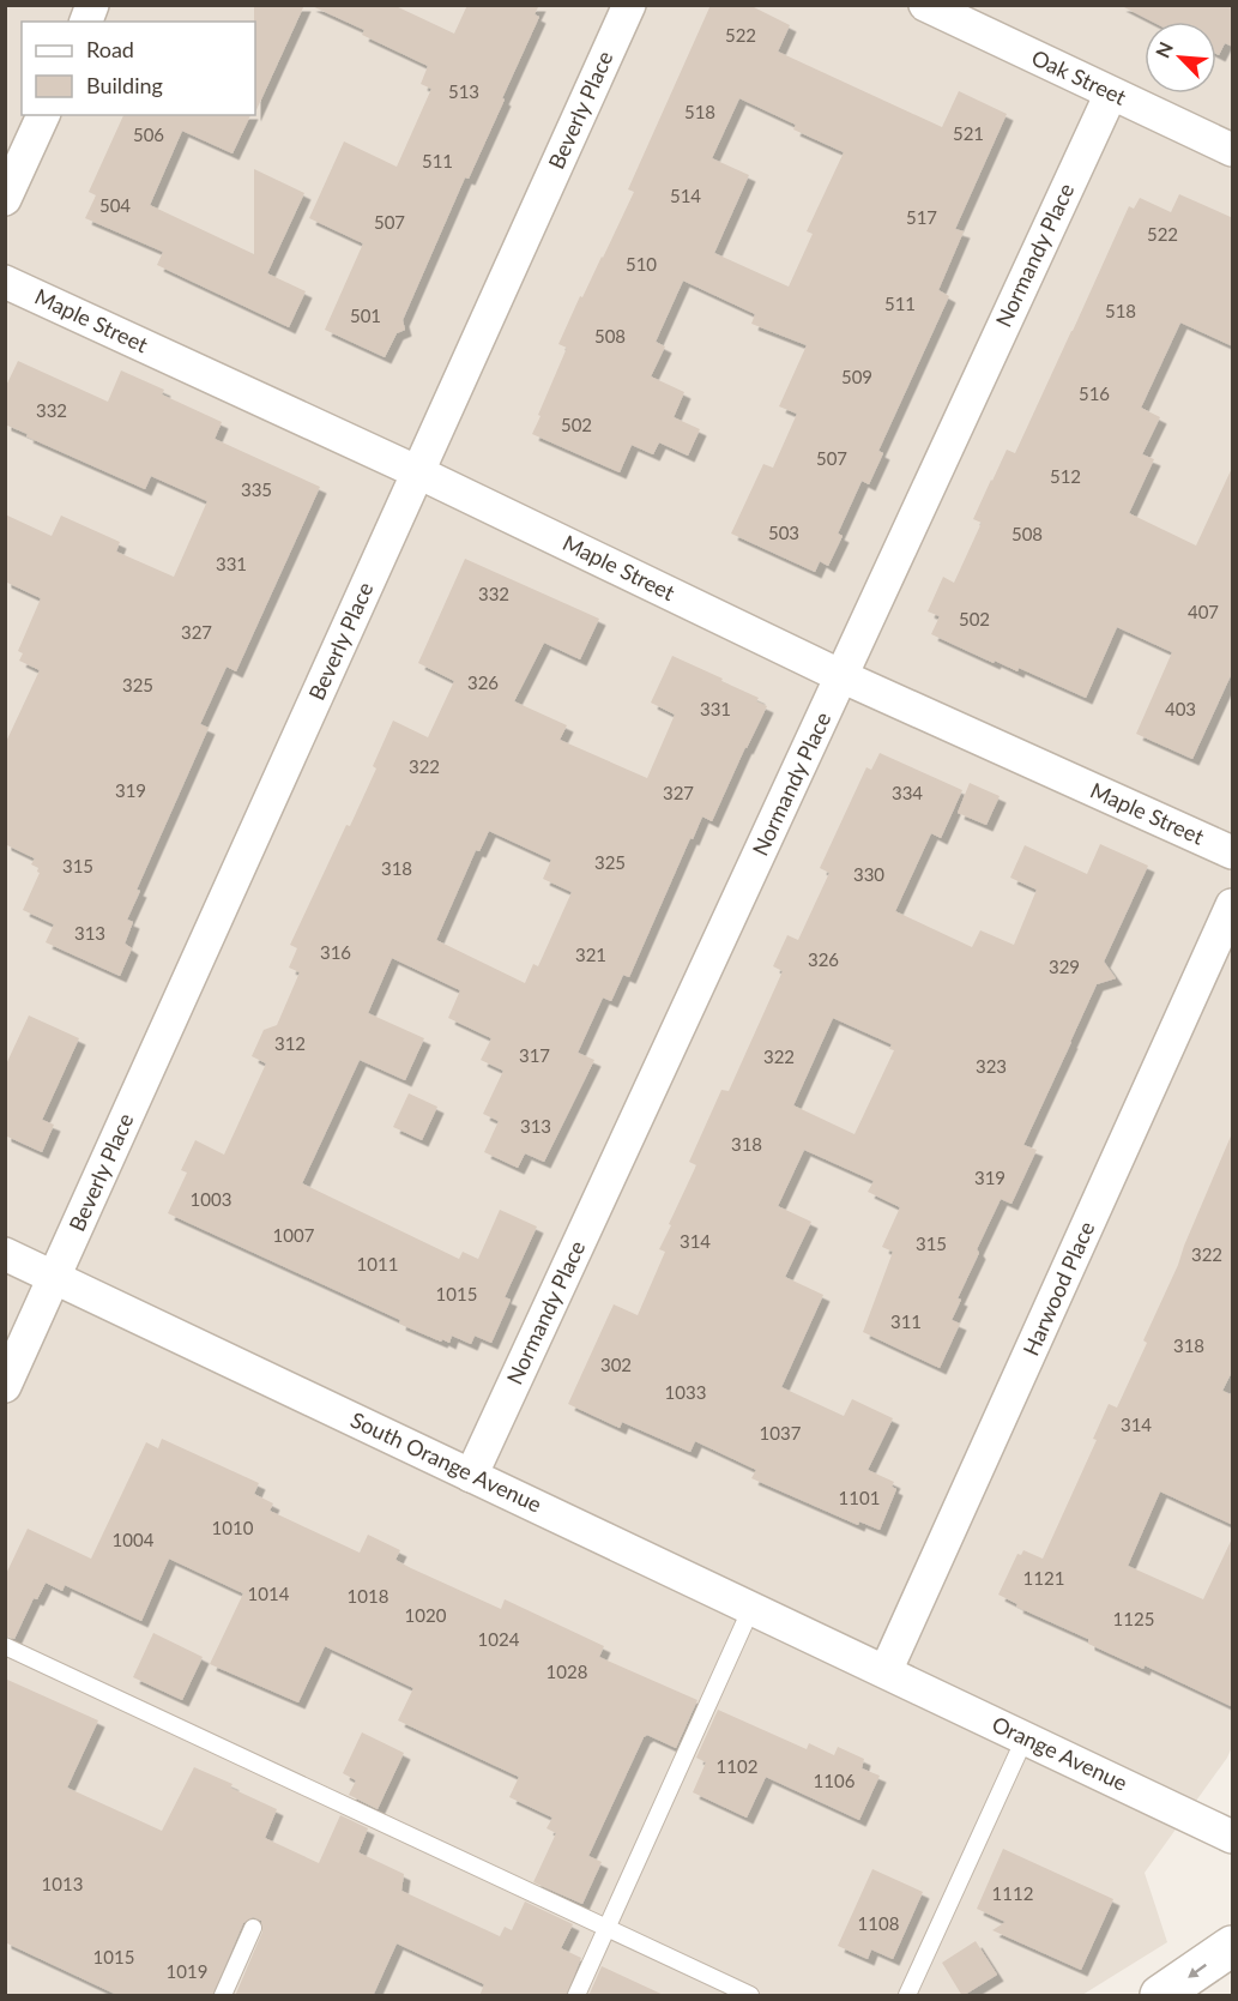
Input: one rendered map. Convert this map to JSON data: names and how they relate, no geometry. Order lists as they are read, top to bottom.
{
  "streets": {
    "street": [
      "Oak Street",
      "Beverly Place",
      "Normandy Place",
      "Maple Street",
      "Harwood Place",
      "South Orange Avenue",
      "Orange Avenue"
    ]
  },
  "crossings": [
    ["Oak Street", "Normandy Place"],
    ["Beverly Place", "Maple Street"],
    ["Beverly Place", "South Orange Avenue"],
    ["Normandy Place", "Maple Street"],
    ["Normandy Place", "South Orange Avenue"],
    ["Harwood Place", "South Orange Avenue"],
    ["Harwood Place", "Orange Avenue"],
    ["South Orange Avenue", "Orange Avenue"]
  ],
  "house_numbers": [
    "522",
    "513",
    "518",
    "521",
    "506",
    "511",
    "514",
    "504",
    "517",
    "507",
    "522",
    "510",
    "511",
    "518",
    "501",
    "508",
    "509",
    "516",
    "332",
    "502",
    "507",
    "512",
    "335",
    "503",
    "508",
    "331",
    "332",
    "407",
    "502",
    "327",
    "326",
    "325",
    "331",
    "403",
    "322",
    "319",
    "327",
    "334",
    "325",
    "315",
    "318",
    "330",
    "313",
    "316",
    "321",
    "326",
    "329",
    "312",
    "317",
    "322",
    "323",
    "313",
    "318",
    "319",
    "1003",
    "1007",
    "314",
    "315",
    "322",
    "1011",
    "1015",
    "311",
    "318",
    "302",
    "1033",
    "314",
    "1037",
    "1101",
    "1010",
    "1004",
    "1121",
    "1014",
    "1018",
    "1020",
    "1125",
    "1024",
    "1028",
    "1102",
    "1106",
    "1013",
    "1112",
    "1108",
    "1015",
    "1019"
  ],
  "legend": ["Road", "Building"],
  "north": "top left"
}
